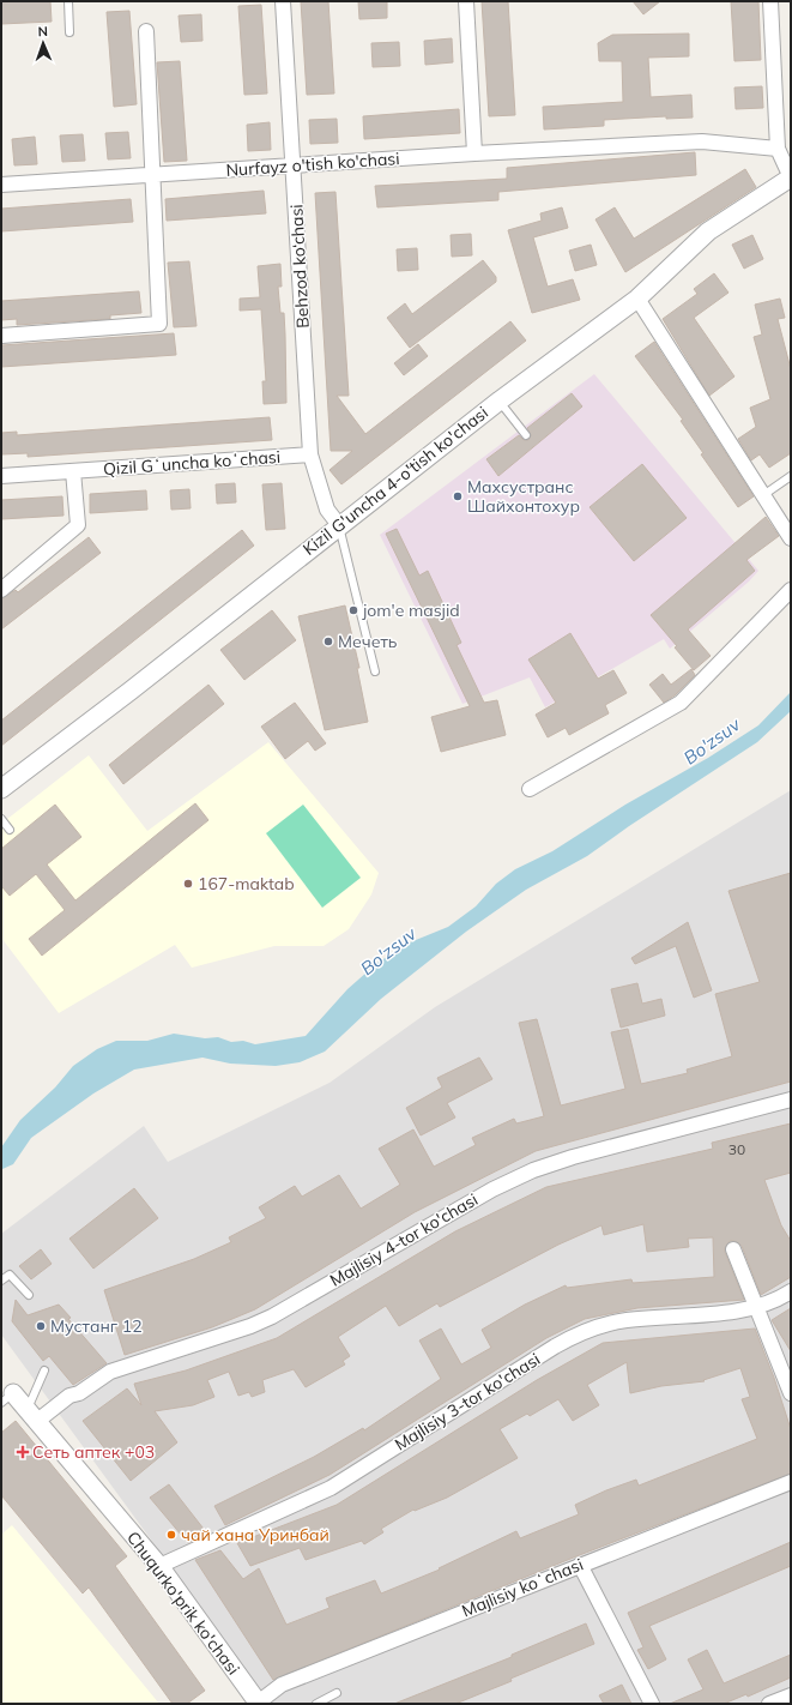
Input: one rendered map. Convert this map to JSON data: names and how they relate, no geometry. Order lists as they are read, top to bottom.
{
  "streets": {
    "street": [
      "Nurfayz o'tish ko'chasi",
      "Behzod ko‘chasi",
      "Qizil Gʻuncha koʻchasi",
      "Kizil G'uncha 4-o'tish ko'chasi",
      "Majlisiy 4-tor ko'chasi",
      "Majlisiy 3-tor ko'chasi",
      "Majlisiy koʻchasi",
      "Chuqurko'prik ko'chasi"
    ]
  },
  "crossings": [
    ["Nurfayz o'tish ko'chasi", "Behzod ko‘chasi"],
    ["Behzod ko‘chasi", "Qizil Gʻuncha koʻchasi"],
    ["Behzod ko‘chasi", "Kizil G'uncha 4-o'tish ko'chasi"],
    ["Majlisiy 4-tor ko'chasi", "Chuqurko'prik ko'chasi"],
    ["Majlisiy 3-tor ko'chasi", "Chuqurko'prik ko'chasi"],
    ["Majlisiy koʻchasi", "Chuqurko'prik ko'chasi"]
  ],
  "water": ["Bo'zsuv"],
  "places": {
    "other": [
      "Махсустранс Шайхонтохур",
      "jom'e masjid",
      "Мечеть",
      "167-maktab",
      "Мустанг 12",
      "чай хана Уринбай"
    ],
    "health": ["Сеть аптек +03"]
  },
  "house_numbers": ["30"],
  "north": "top"
}
